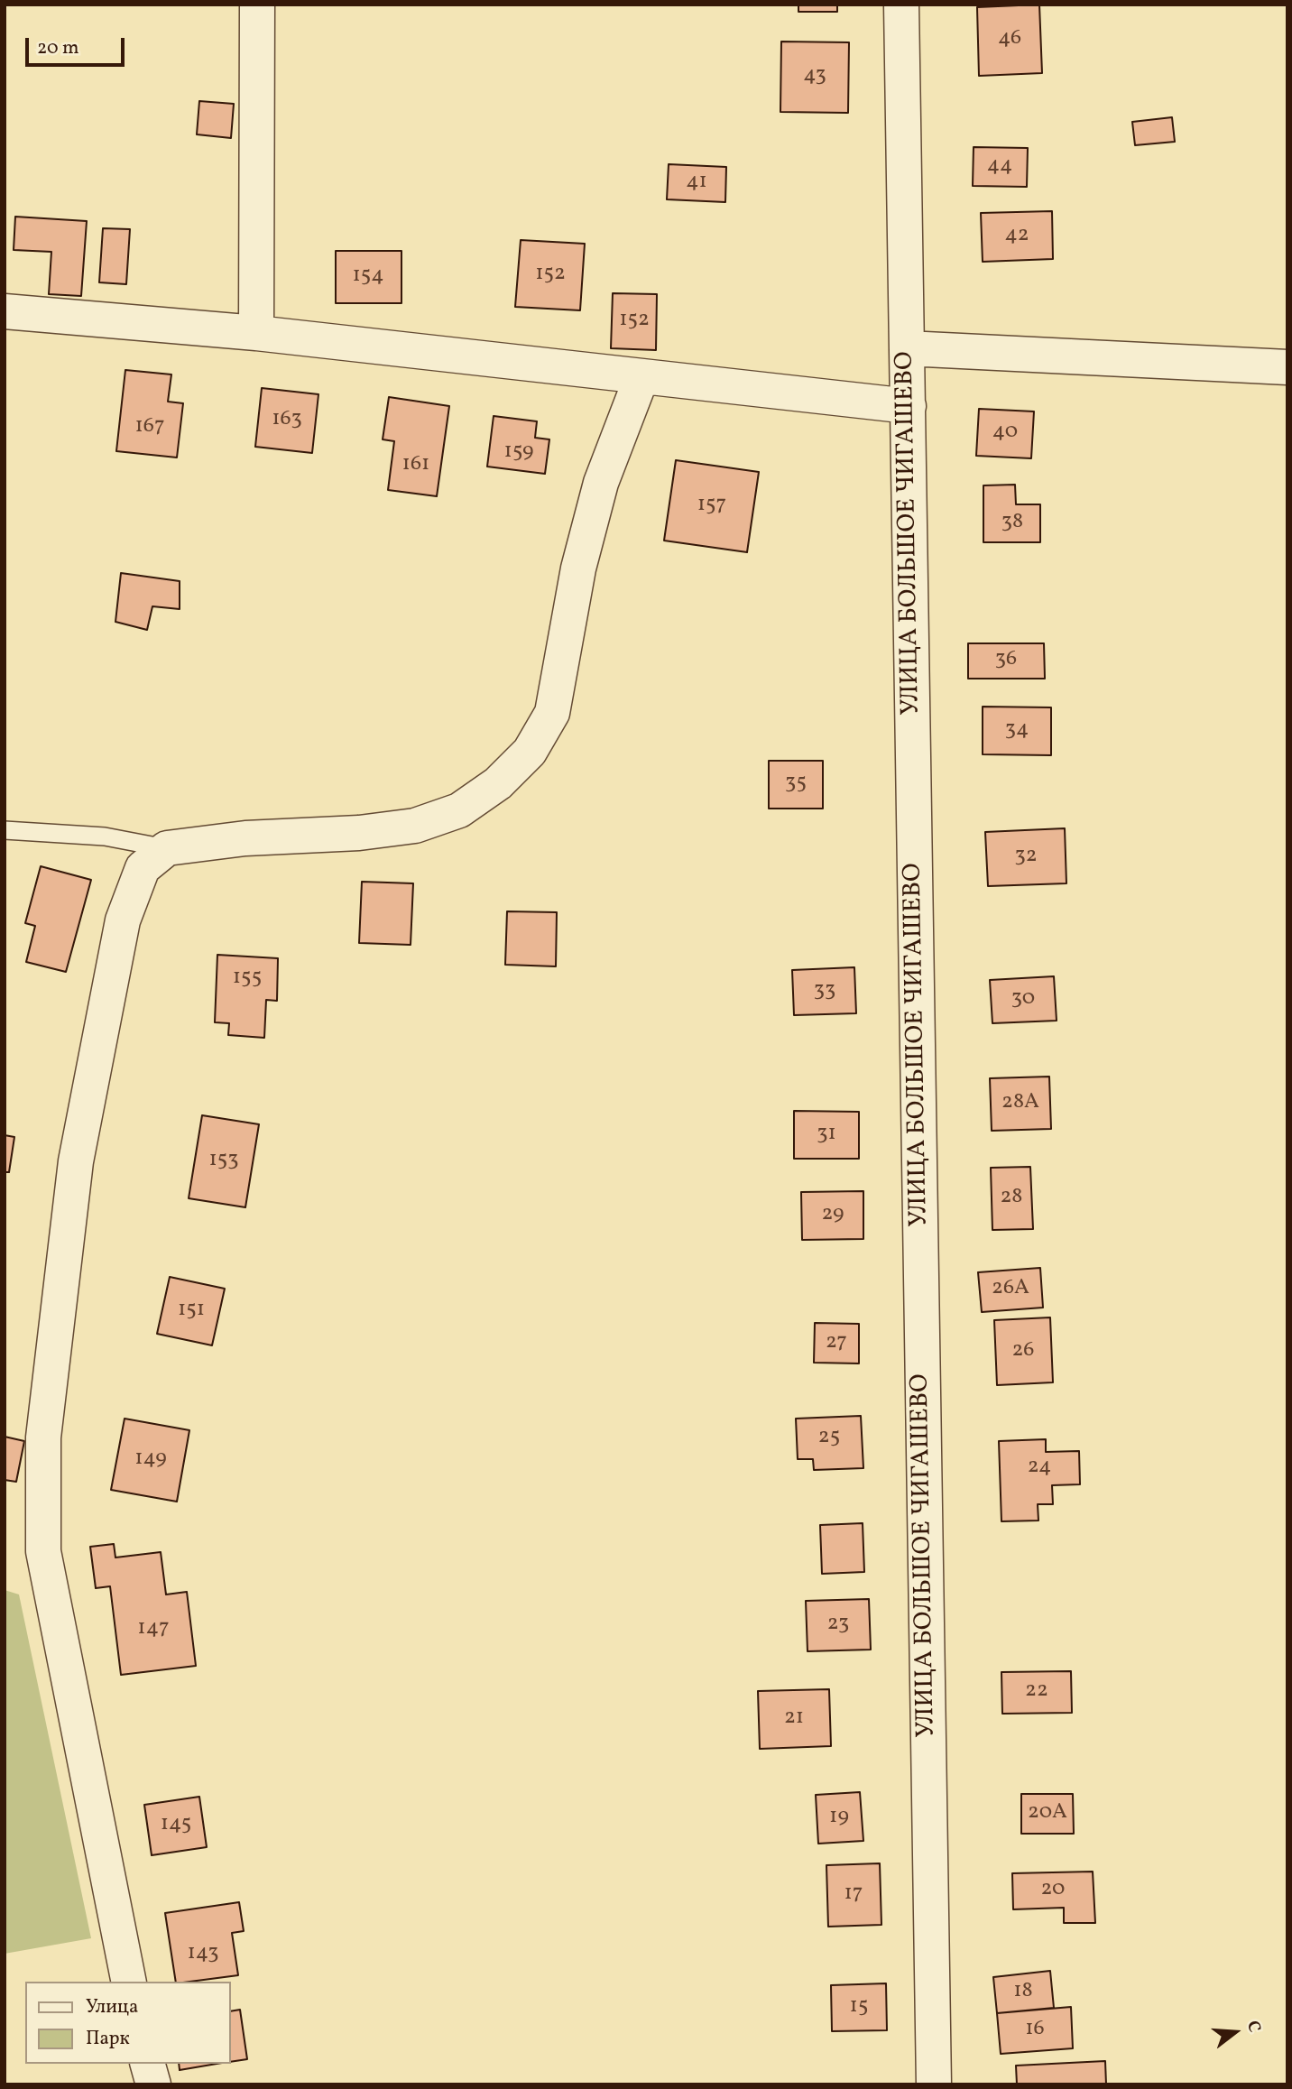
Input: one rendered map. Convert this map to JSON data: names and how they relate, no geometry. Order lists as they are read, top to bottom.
{
  "streets": {
    "street": ["УЛИЦА БОЛЬШОЕ ЧИГАШЕВО"]
  },
  "house_numbers": [
    "46",
    "43",
    "44",
    "41",
    "42",
    "152",
    "154",
    "152",
    "163",
    "167",
    "40",
    "159",
    "161",
    "157",
    "38",
    "36",
    "34",
    "35",
    "32",
    "155",
    "33",
    "30",
    "28А",
    "31",
    "153",
    "28",
    "29",
    "26А",
    "151",
    "27",
    "26",
    "25",
    "149",
    "24",
    "23",
    "147",
    "22",
    "21",
    "20А",
    "19",
    "145",
    "20",
    "17",
    "143",
    "18",
    "15",
    "16"
  ],
  "legend": ["Улица", "Парк"],
  "scale_bar": "20 m",
  "north": "right"
}
